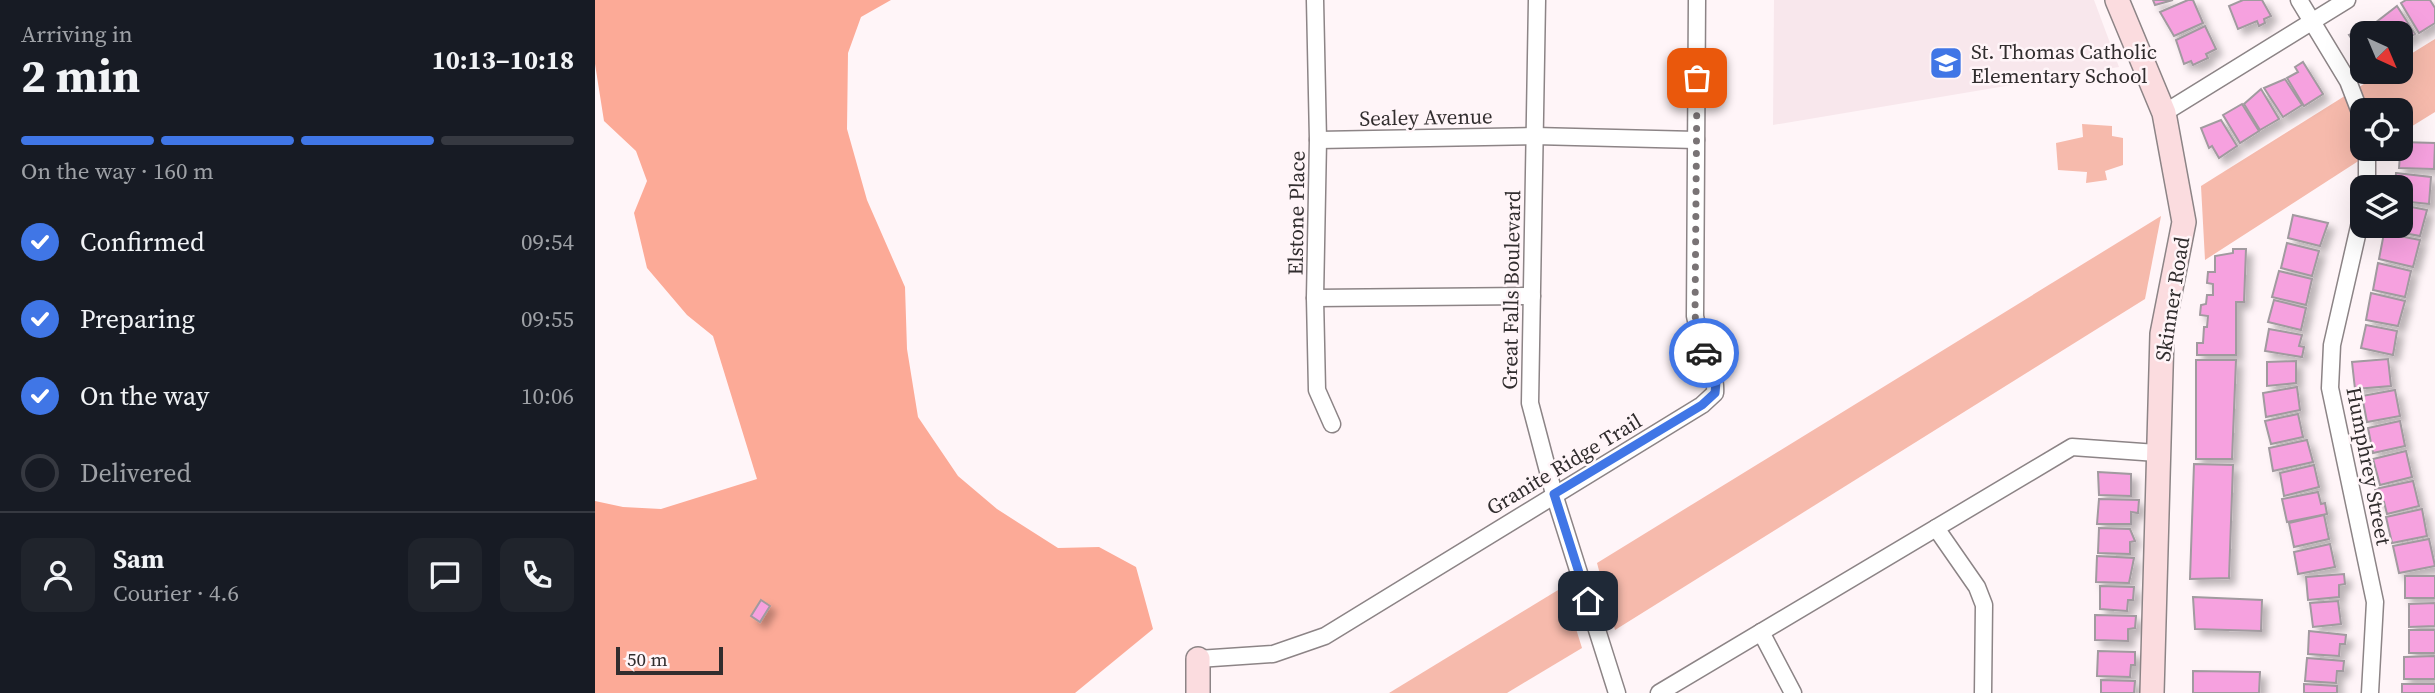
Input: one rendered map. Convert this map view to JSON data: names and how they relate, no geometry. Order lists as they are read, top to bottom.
{
  "streets": {
    "street": [
      "Sealey Avenue",
      "Elstone Place",
      "Great Falls Boulevard",
      "Skinner Road",
      "Granite Ridge Trail",
      "Humphrey Street"
    ]
  },
  "crossings": [
    ["Sealey Avenue", "Elstone Place"],
    ["Sealey Avenue", "Great Falls Boulevard"],
    ["Great Falls Boulevard", "Granite Ridge Trail"]
  ],
  "places": {
    "school or university": ["St. Thomas Catholic Elementary School"]
  },
  "scale_bar": "50 m",
  "north": "bottom right",
  "page": {
    "heading": ["2 min", "Arriving in", "10:13–10:18"],
    "panel": ["Sam", "Courier · 4.6"],
    "bar": "On the way · 160 m",
    "list": [
      ["Confirmed", "09:54"],
      ["Preparing", "09:55"],
      ["On the way", "10:06"],
      "Delivered"
    ],
    "scale": "50 m"
  }
}
